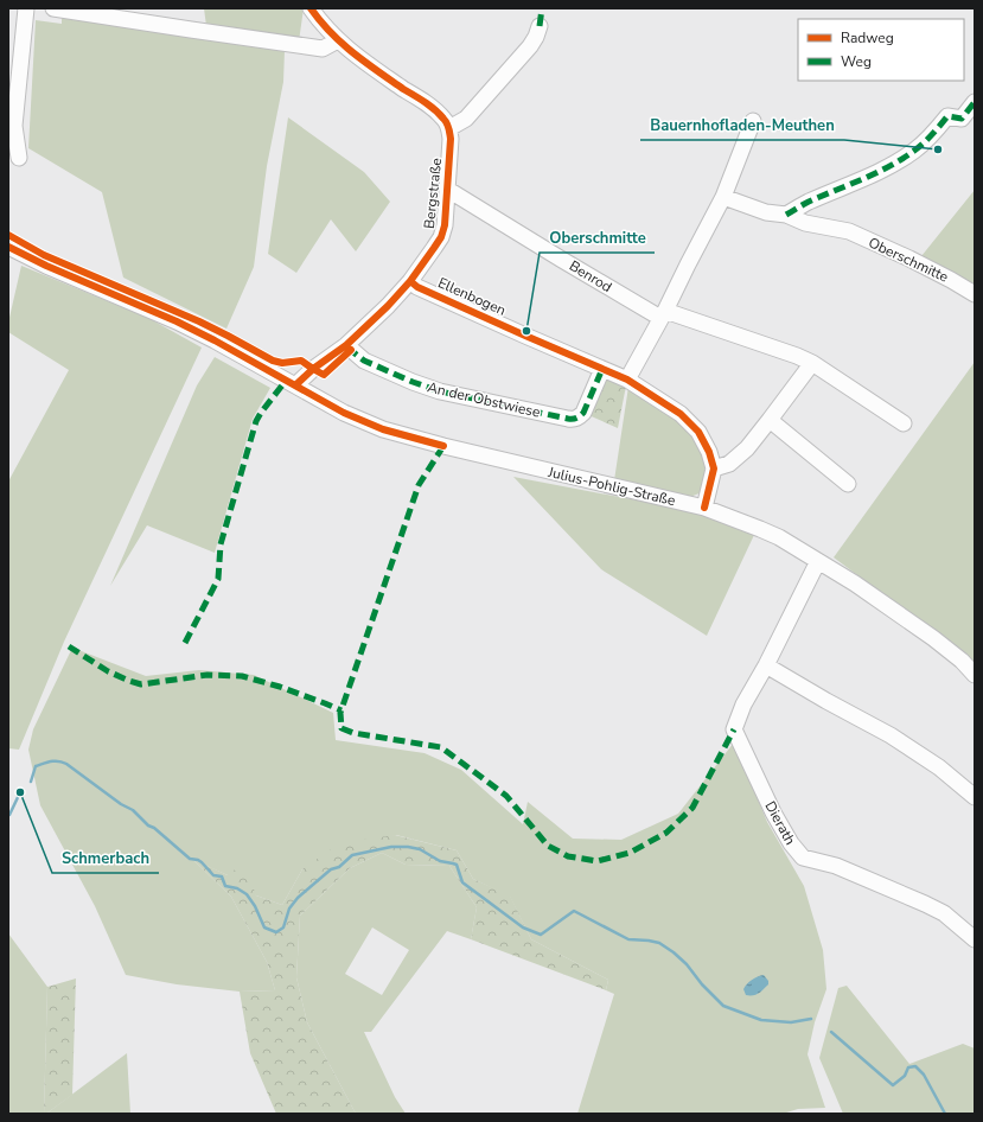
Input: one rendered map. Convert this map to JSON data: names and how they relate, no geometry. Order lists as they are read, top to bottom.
{
  "streets": {
    "street": [
      "Bergstraße",
      "Oberschmitte",
      "Benrod",
      "Ellenbogen",
      "An der Obstwiese",
      "Julius-Pohlig-Straße",
      "Dierath"
    ]
  },
  "crossings": [
    ["Bergstraße", "Benrod"],
    ["Bergstraße", "Ellenbogen"],
    ["Bergstraße", "An der Obstwiese"],
    ["Bergstraße", "Julius-Pohlig-Straße"],
    ["Ellenbogen", "An der Obstwiese"],
    ["Julius-Pohlig-Straße", "Dierath"]
  ],
  "places": ["Bauernhofladen-Meuthen", "Oberschmitte", "Schmerbach"],
  "legend": ["Radweg", "Weg"]
}
